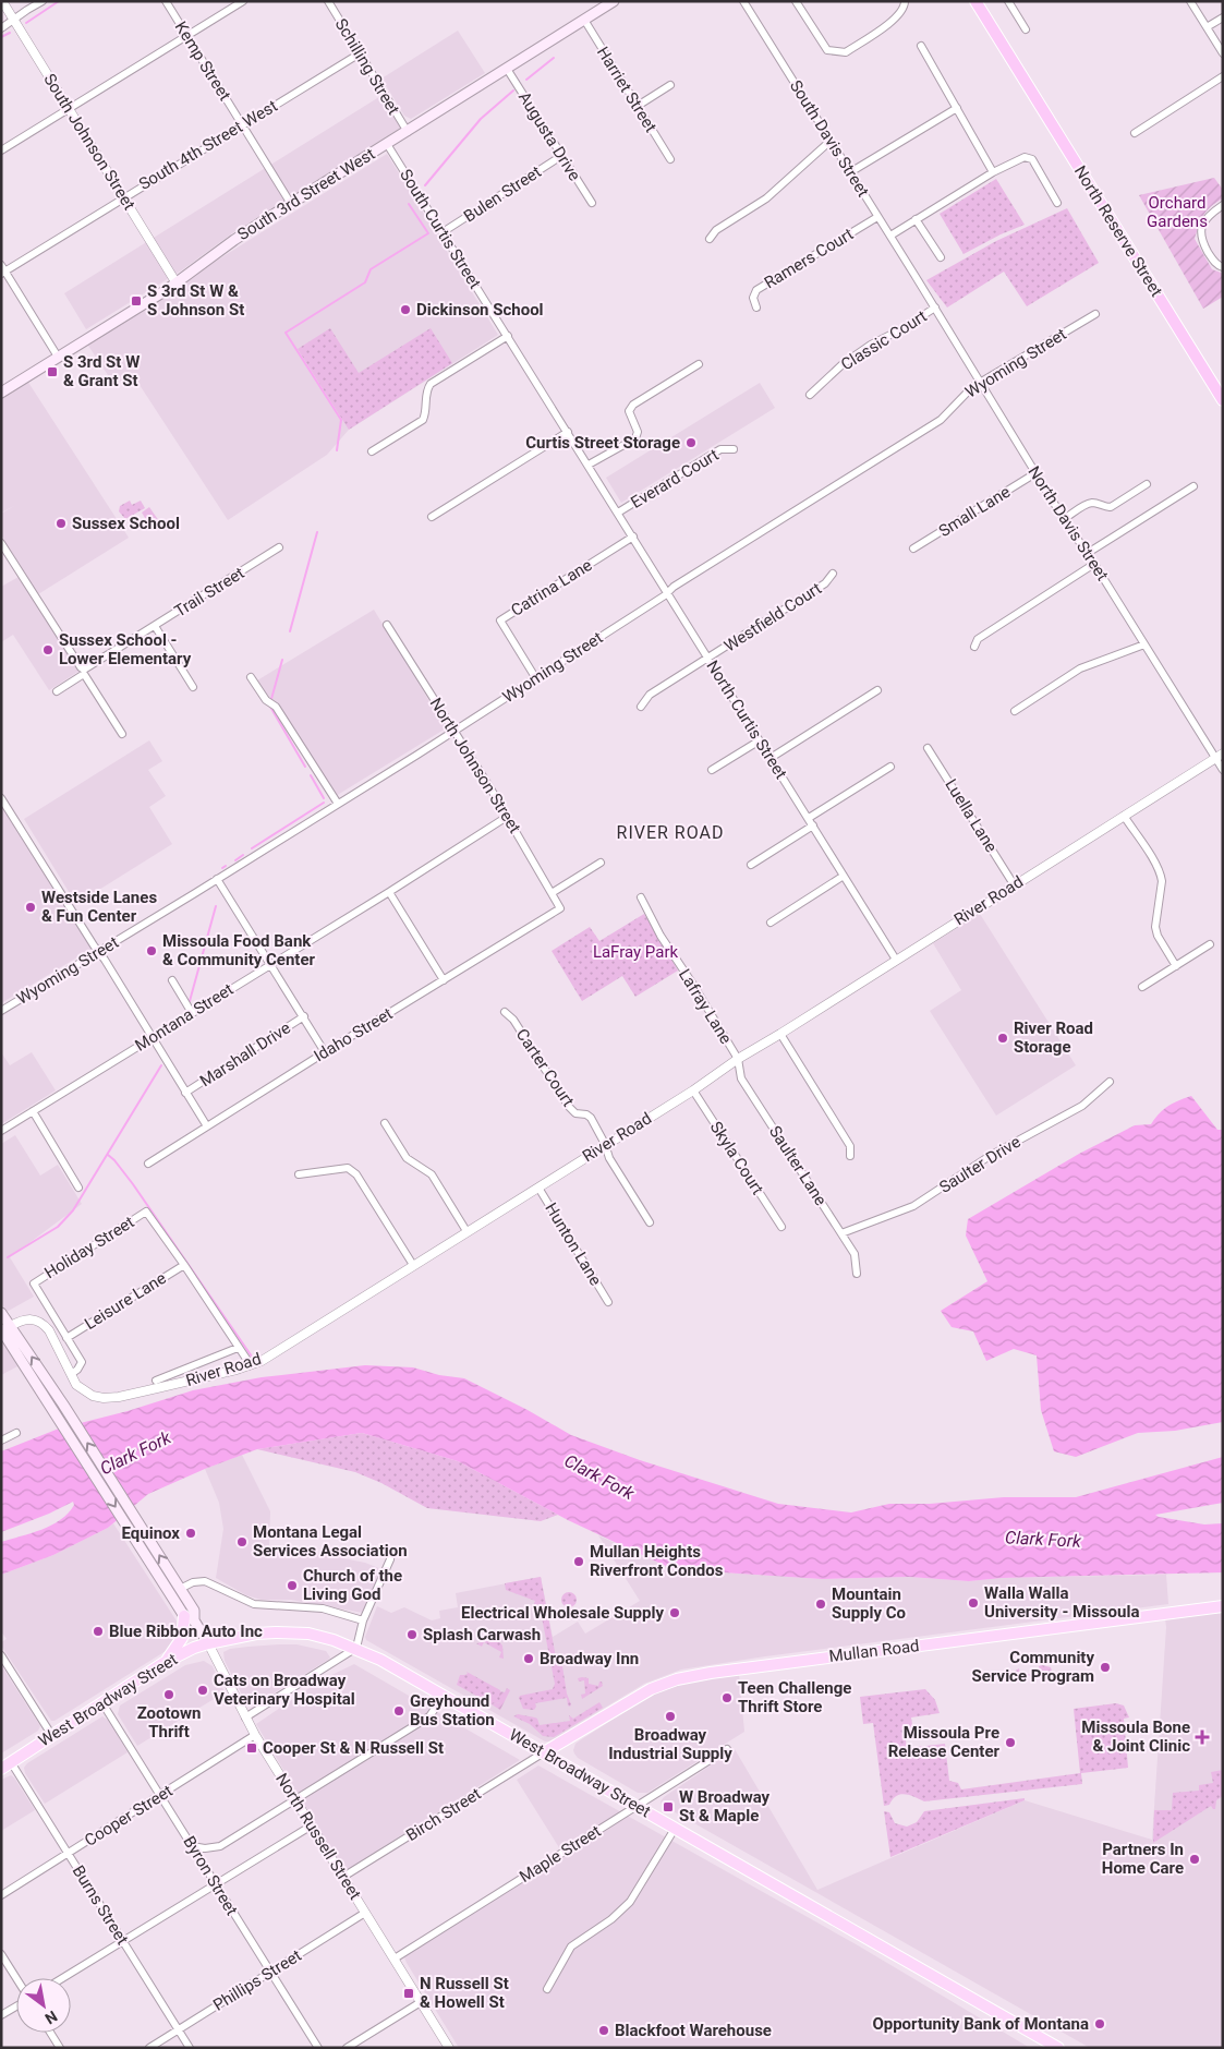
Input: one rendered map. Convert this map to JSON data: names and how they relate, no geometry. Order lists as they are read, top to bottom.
{
  "streets": {
    "highway": ["North Reserve Street"],
    "main road": [
      "South 3rd Street West",
      "Mullan Road",
      "West Broadway Street",
      "North Russell Street"
    ],
    "street": [
      "Kemp Street",
      "Schilling Street",
      "Harriet Street",
      "Augusta Drive",
      "South Davis Street",
      "South Johnson Street",
      "South 4th Street West",
      "Bulen Street",
      "South Curtis Street",
      "Ramers Court",
      "Classic Court",
      "Wyoming Street",
      "Everard Court",
      "Small Lane",
      "North Davis Street",
      "Catrina Lane",
      "Trail Street",
      "Westfield Court",
      "North Curtis Street",
      "North Johnson Street",
      "Luella Lane",
      "River Road",
      "Lafray Lane",
      "Montana Street",
      "Idaho Street",
      "Marshall Drive",
      "Carter Court",
      "Skyla Court",
      "Saulter Drive",
      "Saulter Lane",
      "Hunton Lane",
      "Holiday Street",
      "Leisure Lane",
      "Birch Street",
      "Cooper Street",
      "Maple Street",
      "Byron Street",
      "Burns Street",
      "Phillips Street"
    ]
  },
  "crossings": [
    ["Kemp Street", "South 4th Street West"],
    ["Kemp Street", "South 3rd Street West"],
    ["Schilling Street", "South 4th Street West"],
    ["Schilling Street", "South 3rd Street West"],
    ["Harriet Street", "South 3rd Street West"],
    ["Augusta Drive", "South 3rd Street West"],
    ["Augusta Drive", "Bulen Street"],
    ["South Davis Street", "Ramers Court"],
    ["South Davis Street", "North Davis Street"],
    ["South Johnson Street", "South 4th Street West"],
    ["South Johnson Street", "South 3rd Street West"],
    ["South 3rd Street West", "South Curtis Street"],
    ["Bulen Street", "South Curtis Street"],
    ["South Curtis Street", "North Curtis Street"],
    ["Classic Court", "North Davis Street"],
    ["Wyoming Street", "North Davis Street"],
    ["Wyoming Street", "Catrina Lane"],
    ["Wyoming Street", "North Curtis Street"],
    ["Wyoming Street", "North Johnson Street"],
    ["Everard Court", "North Curtis Street"],
    ["Small Lane", "North Davis Street"],
    ["North Davis Street", "River Road"],
    ["Catrina Lane", "North Curtis Street"],
    ["Westfield Court", "North Curtis Street"],
    ["North Curtis Street", "River Road"],
    ["North Johnson Street", "Montana Street"],
    ["North Johnson Street", "Idaho Street"],
    ["Luella Lane", "River Road"],
    ["River Road", "Lafray Lane"],
    ["River Road", "Carter Court"],
    ["River Road", "Skyla Court"],
    ["River Road", "Saulter Lane"],
    ["River Road", "Hunton Lane"],
    ["River Road", "North Russell Street"],
    ["Lafray Lane", "Saulter Lane"],
    ["Saulter Drive", "Saulter Lane"],
    ["Holiday Street", "Leisure Lane"],
    ["Mullan Road", "West Broadway Street"],
    ["Mullan Road", "Birch Street"],
    ["West Broadway Street", "Birch Street"],
    ["West Broadway Street", "North Russell Street"],
    ["West Broadway Street", "Maple Street"],
    ["West Broadway Street", "Byron Street"],
    ["West Broadway Street", "Burns Street"],
    ["Birch Street", "North Russell Street"],
    ["Cooper Street", "North Russell Street"],
    ["Cooper Street", "Byron Street"],
    ["Cooper Street", "Burns Street"],
    ["North Russell Street", "Maple Street"],
    ["North Russell Street", "Phillips Street"],
    ["Byron Street", "Phillips Street"],
    ["Burns Street", "Phillips Street"]
  ],
  "districts": ["RIVER ROAD"],
  "water": ["Clark Fork"],
  "parks": ["Orchard Gardens", "LaFray Park"],
  "places": {
    "transit": [
      "S 3rd St W & S Johnson St",
      "S 3rd St W & Grant St",
      "Cooper St & N Russell St",
      "W Broadway St & Maple",
      "N Russell St & Howell St"
    ],
    "other": [
      "Dickinson School",
      "Curtis Street Storage",
      "Sussex School",
      "Sussex School - Lower Elementary",
      "Westside Lanes & Fun Center",
      "Missoula Food Bank & Community Center",
      "River Road Storage",
      "Equinox",
      "Montana Legal Services Association",
      "Mullan Heights Riverfront Condos",
      "Church of the Living God",
      "Walla Walla University - Missoula",
      "Mountain Supply Co",
      "Electrical Wholesale Supply",
      "Blue Ribbon Auto Inc",
      "Splash Carwash",
      "Broadway Inn",
      "Community Service Program",
      "Cats on Broadway Veterinary Hospital",
      "Zootown Thrift",
      "Teen Challenge Thrift Store",
      "Greyhound Bus Station",
      "Broadway Industrial Supply",
      "Missoula Pre Release Center",
      "Partners In Home Care",
      "Opportunity Bank of Montana",
      "Blackfoot Warehouse"
    ],
    "health": ["Missoula Bone & Joint Clinic"]
  },
  "north": "bottom right"
}
